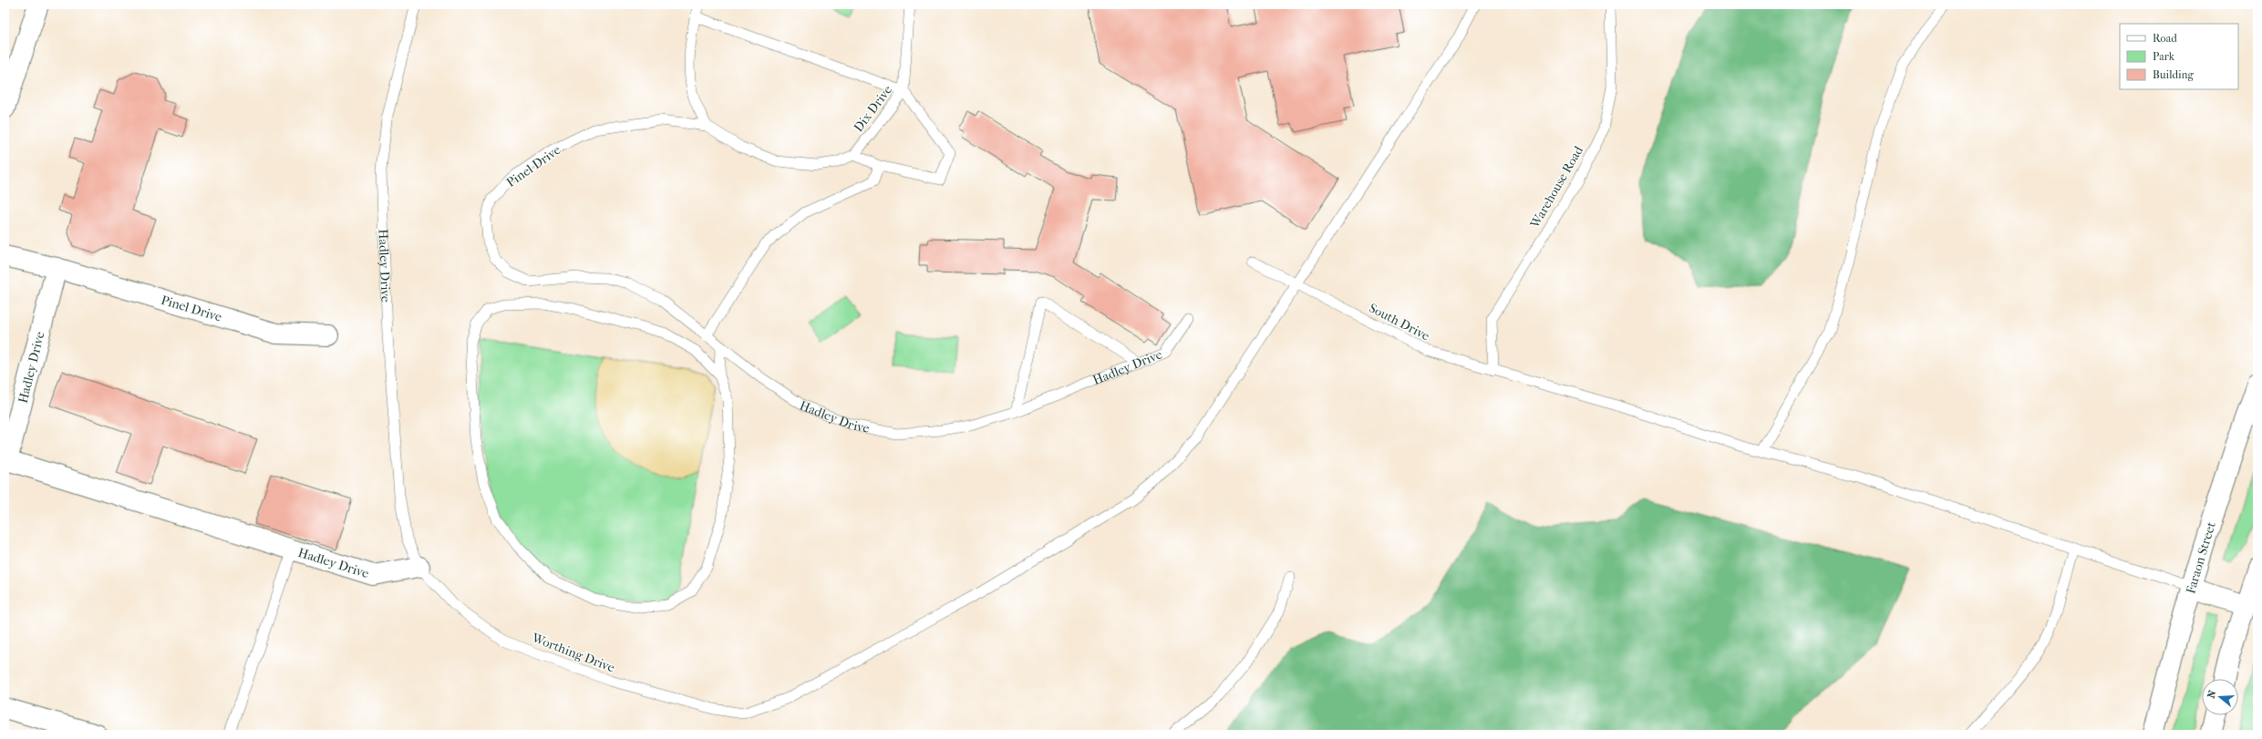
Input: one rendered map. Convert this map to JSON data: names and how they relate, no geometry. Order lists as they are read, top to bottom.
{
  "streets": {
    "street": ["Pinel Drive", "Hadley Drive", "Faraon Street"],
    "lane": [
      "Dix Drive",
      "Warehouse Road",
      "South Drive",
      "Worthing Drive"
    ]
  },
  "crossings": [
    ["Pinel Drive", "Hadley Drive"],
    ["Warehouse Road", "South Drive"],
    ["Hadley Drive", "Worthing Drive"],
    ["South Drive", "Faraon Street"],
    ["South Drive", "Worthing Drive"]
  ],
  "legend": ["Road", "Park", "Building"],
  "north": "left"
}
